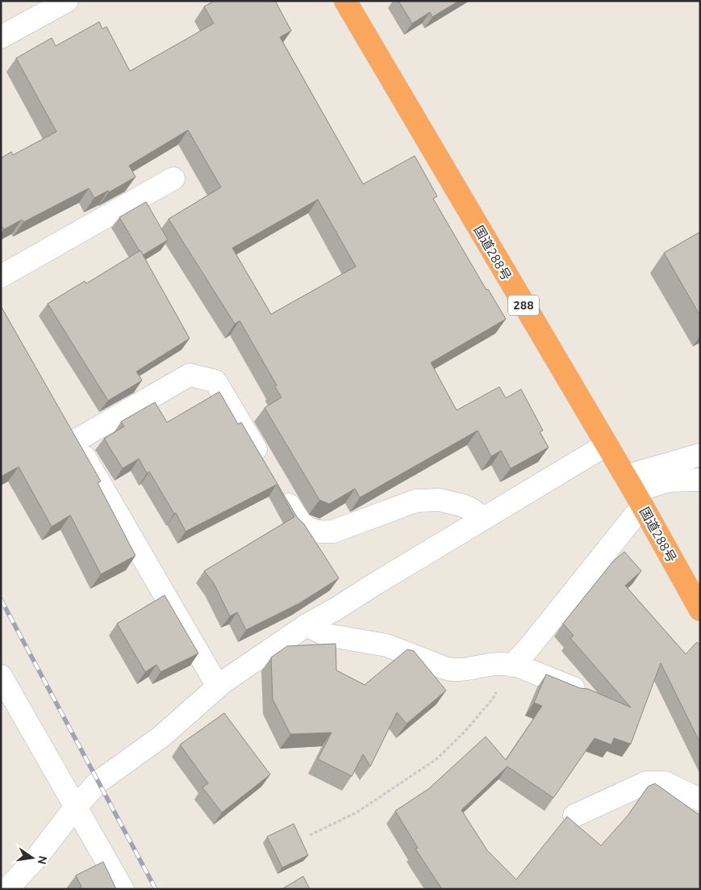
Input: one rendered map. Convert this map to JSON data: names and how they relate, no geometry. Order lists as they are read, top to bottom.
{
  "streets": {
    "highway": ["国道288号", "288"]
  },
  "north": "right"
}
